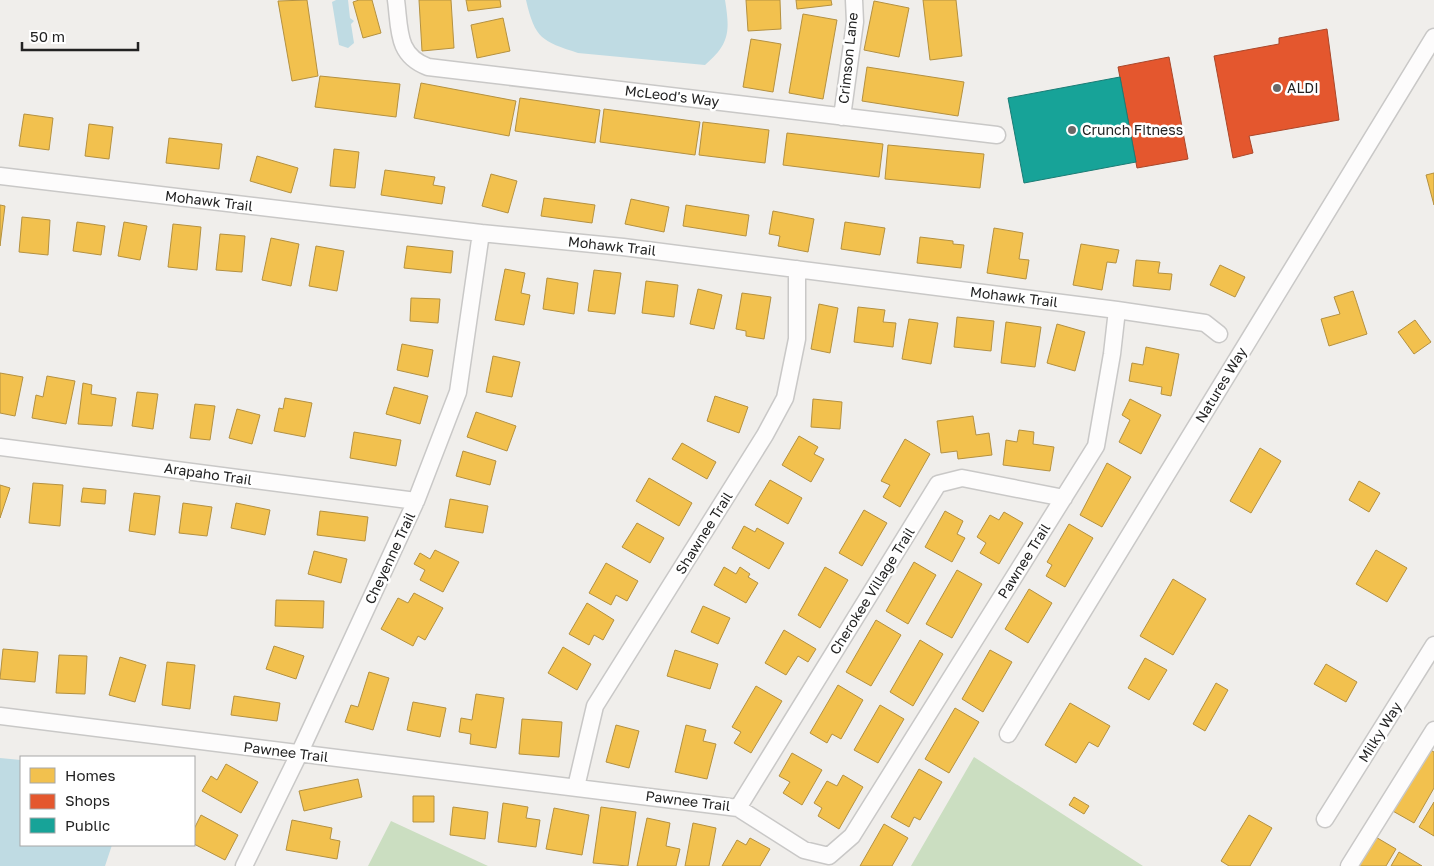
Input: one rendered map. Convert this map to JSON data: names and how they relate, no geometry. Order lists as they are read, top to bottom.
{
  "streets": {
    "street": [
      "Crimson Lane",
      "McLeod's Way",
      "Mohawk Trail",
      "Natures Way",
      "Arapaho Trail",
      "Shawnee Trail",
      "Cheyenne Trail",
      "Pawnee Trail",
      "Cherokee Village Trail",
      "Milky Way"
    ]
  },
  "crossings": [
    ["Crimson Lane", "McLeod's Way"],
    ["Mohawk Trail", "Shawnee Trail"],
    ["Mohawk Trail", "Cheyenne Trail"],
    ["Mohawk Trail", "Pawnee Trail"],
    ["Arapaho Trail", "Cheyenne Trail"],
    ["Shawnee Trail", "Pawnee Trail"],
    ["Cheyenne Trail", "Pawnee Trail"],
    ["Pawnee Trail", "Cherokee Village Trail"]
  ],
  "places": ["ALDI", "Crunch Fitness"],
  "legend": ["Homes", "Shops", "Public"],
  "scale_bar": "50 m"
}
